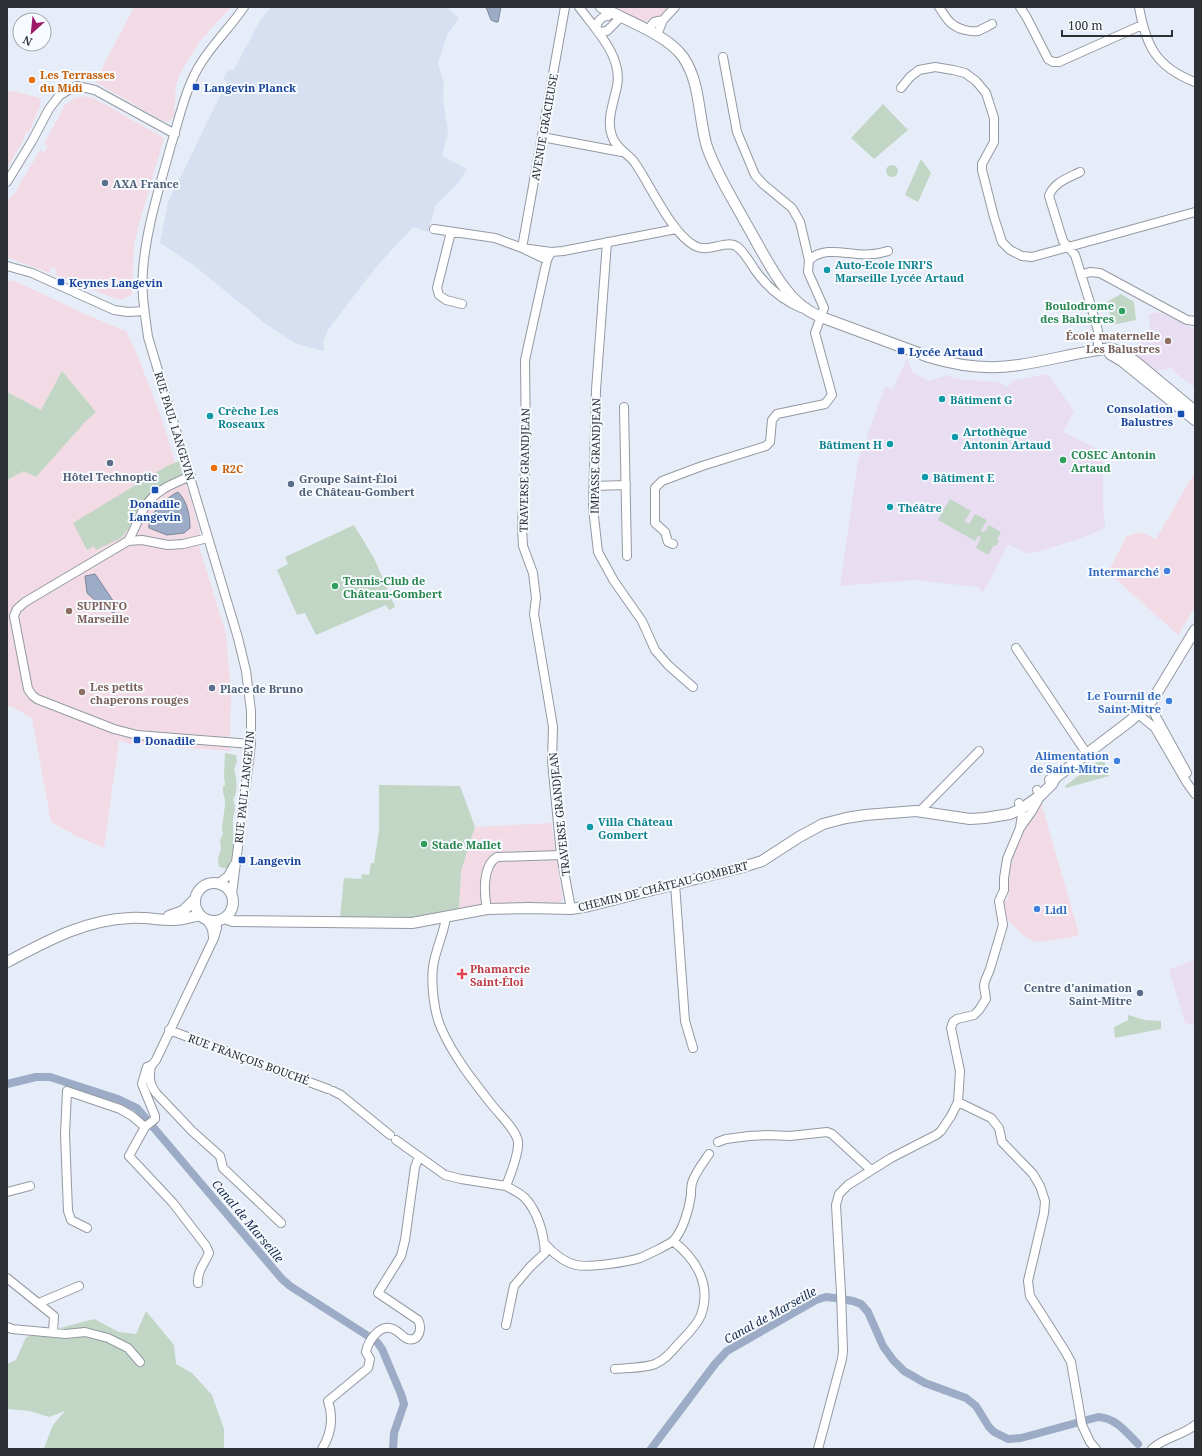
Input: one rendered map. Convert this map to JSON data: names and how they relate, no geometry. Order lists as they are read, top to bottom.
{
  "streets": {
    "street": [
      "AVENUE GRACIEUSE",
      "RUE PAUL LANGEVIN",
      "IMPASSE GRANDJEAN",
      "TRAVERSE GRANDJEAN",
      "CHEMIN DE CHÂTEAU-GOMBERT",
      "RUE FRANÇOIS BOUCHÉ"
    ]
  },
  "crossings": [
    ["RUE PAUL LANGEVIN", "CHEMIN DE CHÂTEAU-GOMBERT"],
    ["TRAVERSE GRANDJEAN", "CHEMIN DE CHÂTEAU-GOMBERT"]
  ],
  "water": ["Canal de Marseille"],
  "places": {
    "other": [
      "Les Terrasses du Midi",
      "AXA France",
      "Auto-Ecole INRI'S Marseille Lycée Artaud",
      "Boulodrome des Balustres",
      "École maternelle Les Balustres",
      "Bâtiment G",
      "Crèche Les Roseaux",
      "Artothèque Antonin Artaud",
      "Bâtiment H",
      "COSEC Antonin Artaud",
      "Hôtel Technoptic",
      "R2C",
      "Bâtiment E",
      "Groupe Saint-Éloi de Château-Gombert",
      "Théâtre",
      "Intermarché",
      "Tennis-Club de Château-Gombert",
      "SUPINFO Marseille",
      "Place de Bruno",
      "Les petits chaperons rouges",
      "Le Fournil de Saint-Mitre",
      "Alimentation de Saint-Mitre",
      "Villa Château Gombert",
      "Stade Mallet",
      "Lidl",
      "Centre d'animation Saint-Mitre"
    ],
    "transit": [
      "Langevin Planck",
      "Keynes Langevin",
      "Lycée Artaud",
      "Consolation Balustres",
      "Donadile Langevin",
      "Donadile",
      "Langevin"
    ],
    "health": ["Phamarcie Saint-Éloi"]
  },
  "scale_bar": "100 m",
  "north": "bottom left"
}
